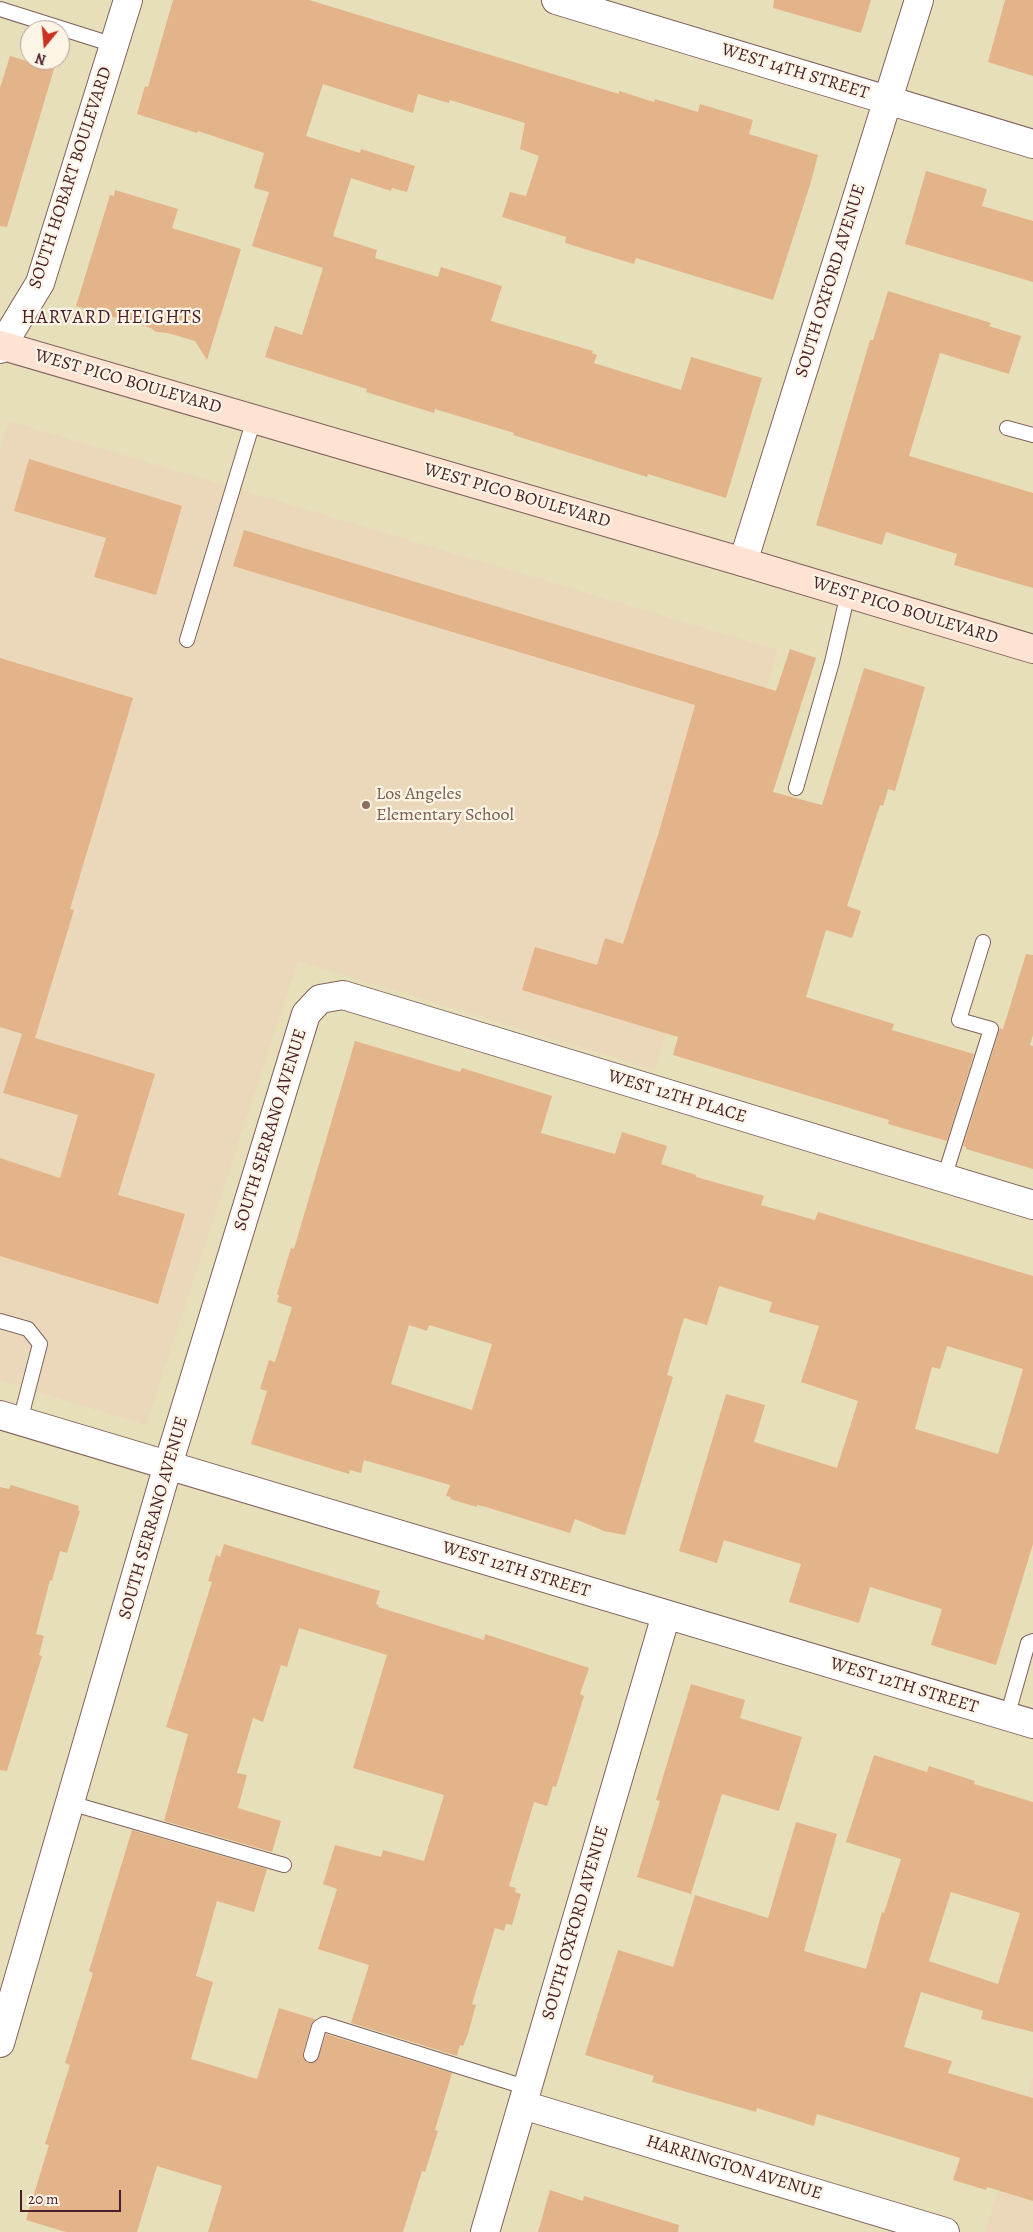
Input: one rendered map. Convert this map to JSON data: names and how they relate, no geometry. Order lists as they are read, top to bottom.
{
  "streets": {
    "main road": ["WEST PICO BOULEVARD"],
    "street": [
      "WEST 14TH STREET",
      "SOUTH HOBART BOULEVARD",
      "SOUTH OXFORD AVENUE",
      "WEST 12TH PLACE",
      "SOUTH SERRANO AVENUE",
      "WEST 12TH STREET",
      "HARRINGTON AVENUE"
    ]
  },
  "crossings": [
    ["WEST 14TH STREET", "SOUTH OXFORD AVENUE"],
    ["SOUTH HOBART BOULEVARD", "WEST PICO BOULEVARD"],
    ["SOUTH OXFORD AVENUE", "WEST PICO BOULEVARD"],
    ["SOUTH OXFORD AVENUE", "WEST 12TH STREET"],
    ["SOUTH OXFORD AVENUE", "HARRINGTON AVENUE"],
    ["WEST 12TH PLACE", "SOUTH SERRANO AVENUE"],
    ["SOUTH SERRANO AVENUE", "WEST 12TH STREET"]
  ],
  "districts": ["HARVARD HEIGHTS"],
  "places": ["Los Angeles Elementary School"],
  "scale_bar": "20 m",
  "north": "bottom"
}
